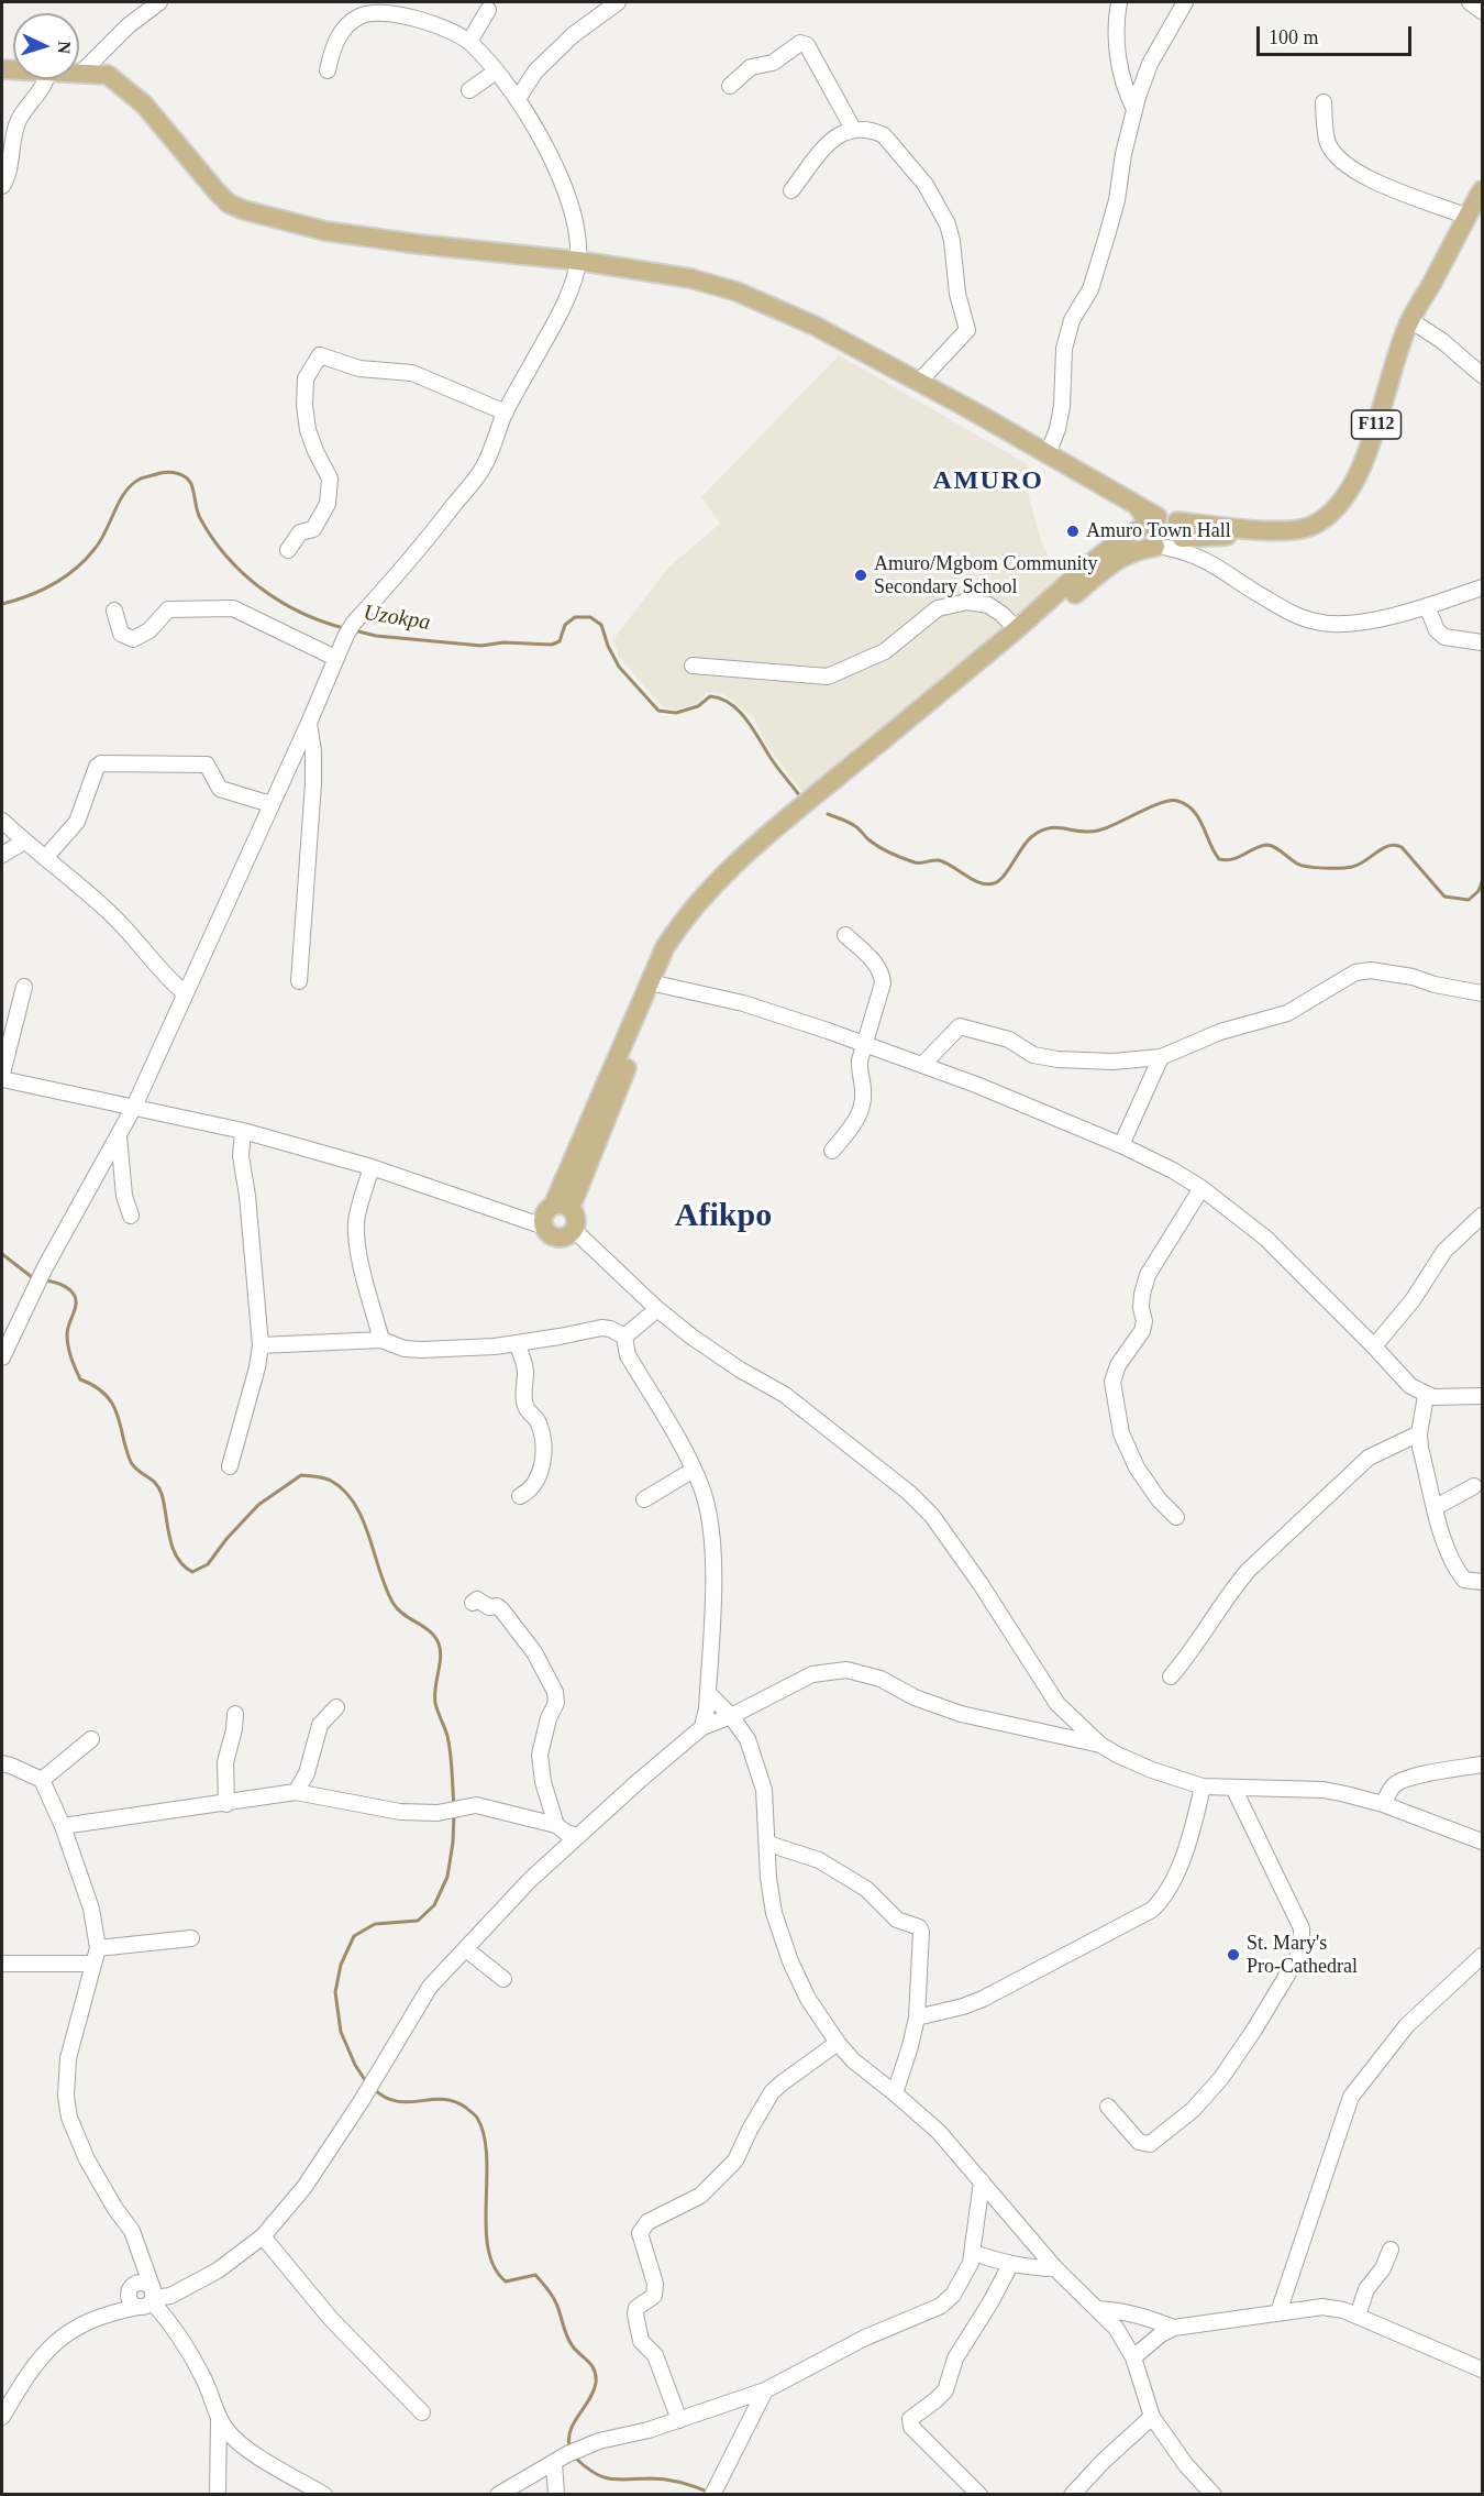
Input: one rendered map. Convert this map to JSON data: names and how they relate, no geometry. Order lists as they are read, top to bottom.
{
  "streets": {
    "main road": ["F112"]
  },
  "districts": ["AMURO", "Afikpo"],
  "water": ["Uzokpa"],
  "places": ["Amuro Town Hall", "Amuro/Mgbom Community Secondary School", "St. Mary's Pro-Cathedral"],
  "scale_bar": "100 m",
  "north": "right"
}
